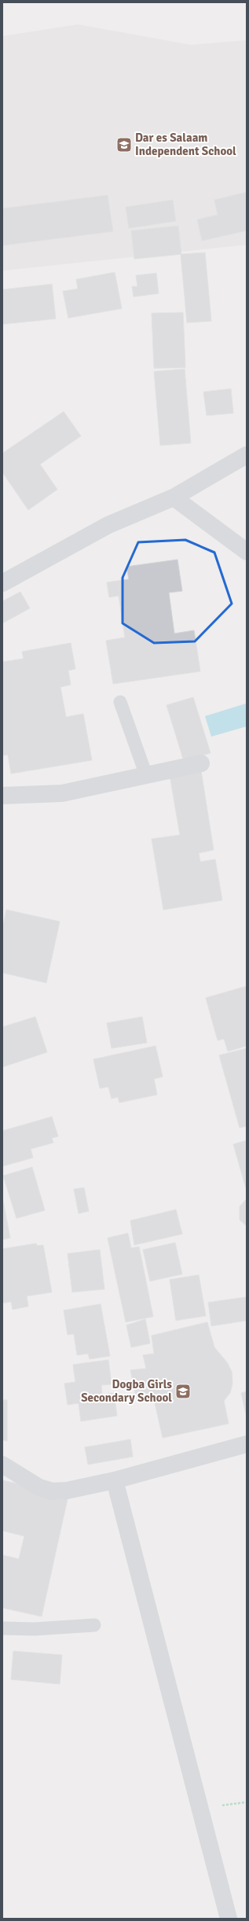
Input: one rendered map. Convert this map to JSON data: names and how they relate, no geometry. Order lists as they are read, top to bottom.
{
  "places": {
    "school or university": ["Dar es Salaam Independent School", "Dogba Girls Secondary School"]
  }
}
